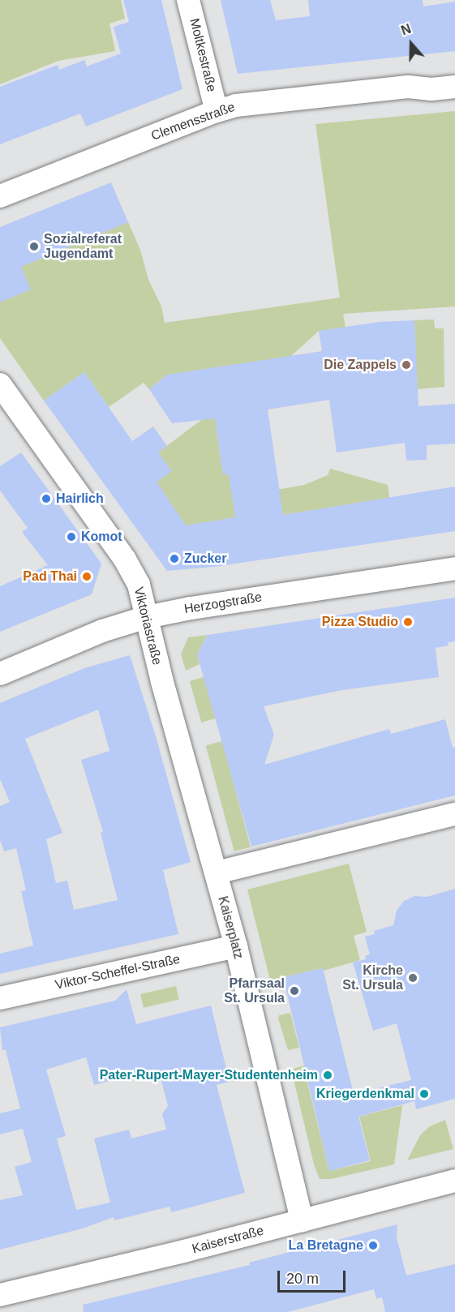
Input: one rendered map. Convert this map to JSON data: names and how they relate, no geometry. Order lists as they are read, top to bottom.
{
  "streets": {
    "street": [
      "Moltkestraße",
      "Clemensstraße",
      "Herzogstraße",
      "Viktoriastraße",
      "Kaiserplatz",
      "Viktor-Scheffel-Straße",
      "Kaiserstraße"
    ]
  },
  "crossings": [
    ["Moltkestraße", "Clemensstraße"],
    ["Herzogstraße", "Viktoriastraße"],
    ["Viktoriastraße", "Kaiserplatz"],
    ["Kaiserplatz", "Viktor-Scheffel-Straße"],
    ["Kaiserplatz", "Kaiserstraße"]
  ],
  "places": [
    "Sozialreferat Jugendamt",
    "Die Zappels",
    "Hairlich",
    "Komot",
    "Zucker",
    "Pad Thai",
    "Pizza Studio",
    "Kirche St. Ursula",
    "Pfarrsaal St. Ursula",
    "Pater-Rupert-Mayer-Studentenheim",
    "Kriegerdenkmal",
    "La Bretagne"
  ],
  "scale_bar": "20 m",
  "north": "top"
}
